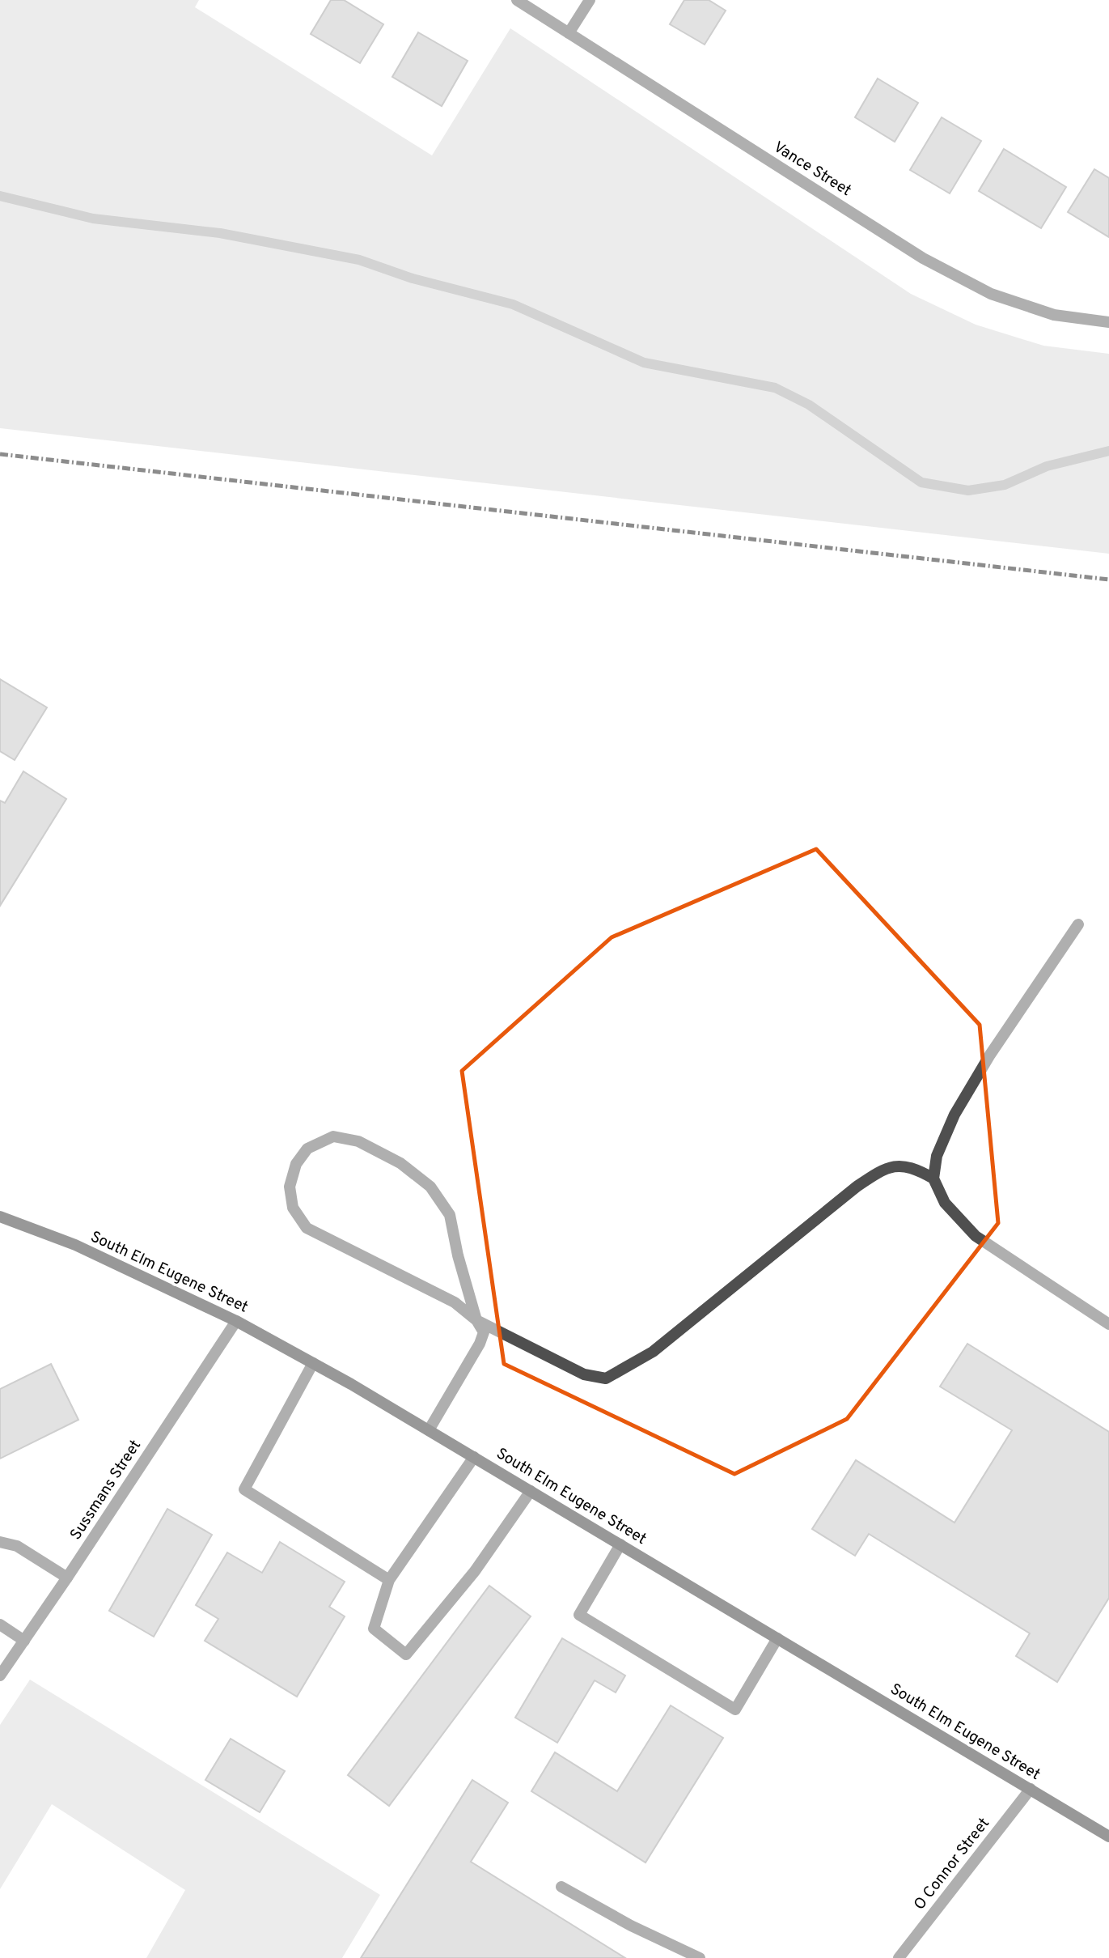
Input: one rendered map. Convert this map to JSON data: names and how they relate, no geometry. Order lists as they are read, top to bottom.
{
  "streets": {
    "main road": ["South Elm Eugene Street"],
    "street": ["Vance Street", "Sussmans Street", "O Connor Street"]
  },
  "crossings": [
    ["South Elm Eugene Street", "Sussmans Street"],
    ["South Elm Eugene Street", "O Connor Street"]
  ]
}
